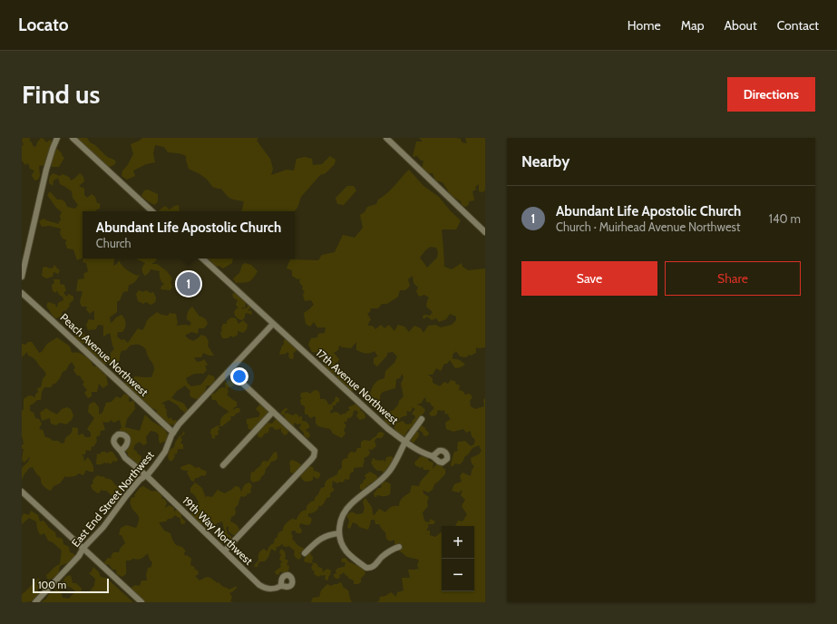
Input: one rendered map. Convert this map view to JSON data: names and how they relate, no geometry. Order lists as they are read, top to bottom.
{
  "streets": {
    "street": [
      "Peach Avenue Northwest",
      "17th Avenue Northwest",
      "East End Street Northwest",
      "19th Way Northwest"
    ]
  },
  "crossings": [
    ["Peach Avenue Northwest", "East End Street Northwest"],
    ["17th Avenue Northwest", "East End Street Northwest"],
    ["East End Street Northwest", "19th Way Northwest"]
  ],
  "scale_bar": "100 m",
  "page": {
    "header": "Locato",
    "nav": [
      "Home",
      "Map",
      "About",
      "Contact"
    ],
    "buttons": [
      "Directions",
      ["Save", "Share"]
    ],
    "title": "Find us",
    "heading": "Nearby",
    "list": [
      {
        "mark": "1",
        "name": "Abundant Life Apostolic Church",
        "note": "Church · Muirhead Avenue Northwest",
        "value": "140 m"
      }
    ],
    "popup": ["Abundant Life Apostolic Church", "Church"],
    "pins": "1",
    "map_buttons": ["+", "−"],
    "scale": "100 m"
  }
}
